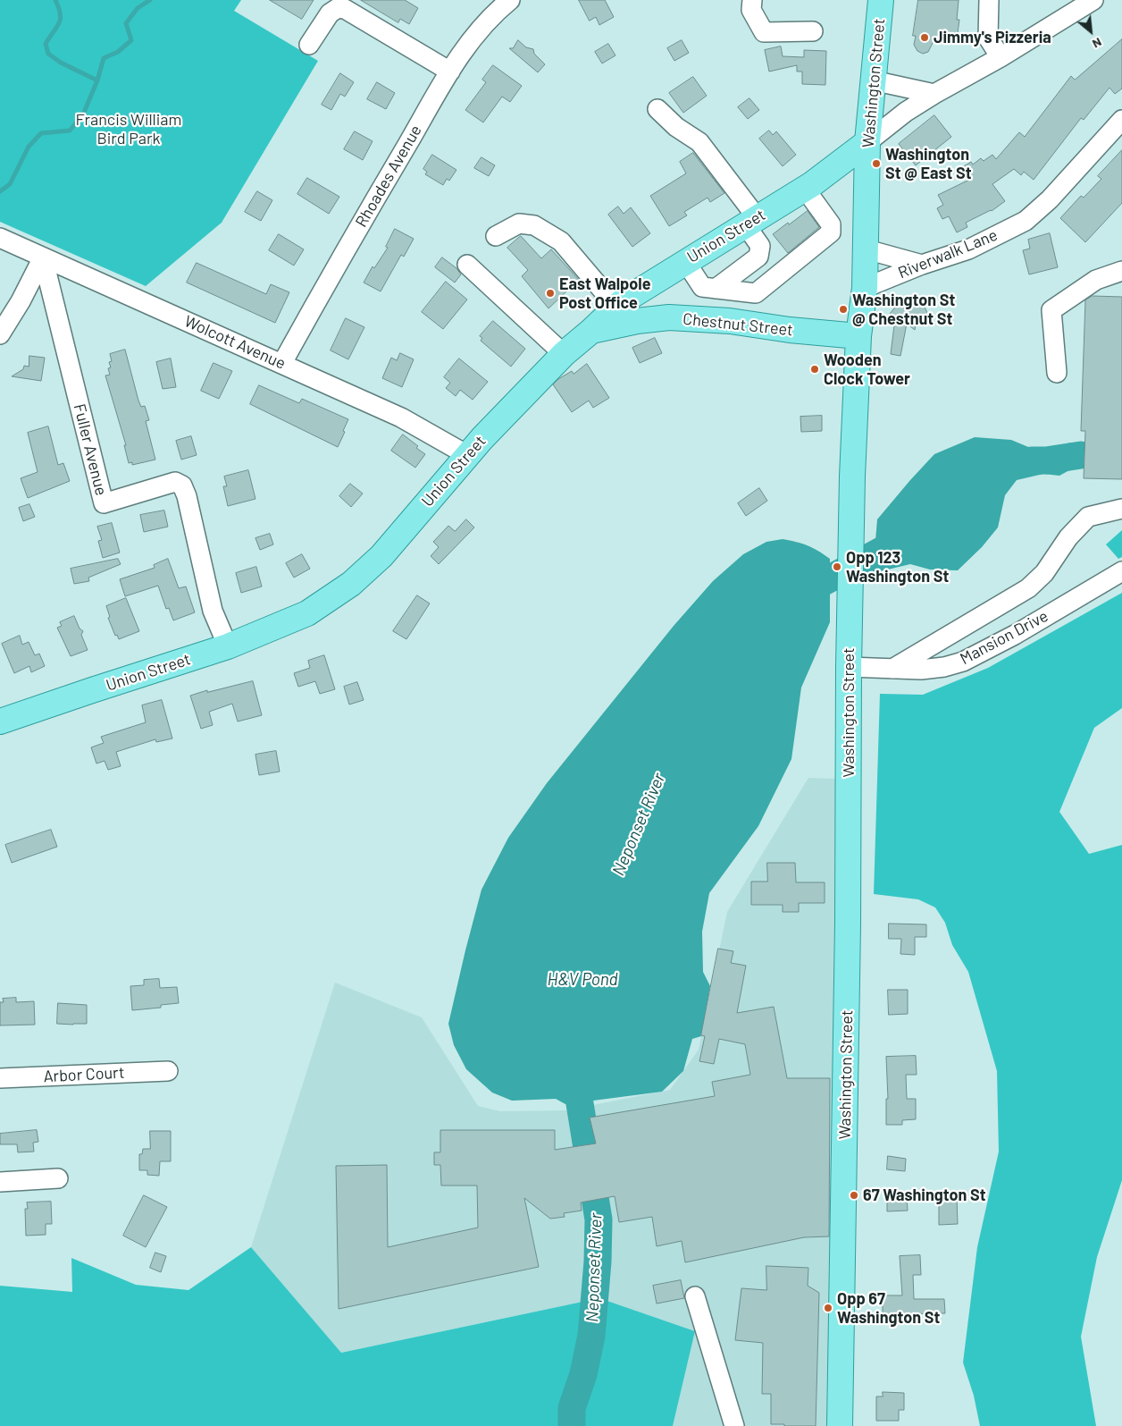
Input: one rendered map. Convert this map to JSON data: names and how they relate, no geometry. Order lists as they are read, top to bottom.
{
  "streets": {
    "main road": ["Washington Street", "Union Street", "Chestnut Street"],
    "street": [
      "Rhoades Avenue",
      "Riverwalk Lane",
      "Wolcott Avenue",
      "Fuller Avenue",
      "Mansion Drive",
      "Arbor Court"
    ]
  },
  "crossings": [
    ["Washington Street", "Union Street"],
    ["Washington Street", "Riverwalk Lane"],
    ["Washington Street", "Chestnut Street"],
    ["Washington Street", "Mansion Drive"],
    ["Rhoades Avenue", "Wolcott Avenue"],
    ["Union Street", "Chestnut Street"],
    ["Union Street", "Wolcott Avenue"],
    ["Union Street", "Fuller Avenue"],
    ["Wolcott Avenue", "Fuller Avenue"]
  ],
  "water": ["Neponset River", "H&V Pond"],
  "parks": ["Francis William Bird Park"],
  "places": [
    "Jimmy's Pizzeria",
    "Washington St @ East St",
    "East Walpole Post Office",
    "Washington St @ Chestnut St",
    "Wooden Clock Tower",
    "Opp 123 Washington St",
    "67 Washington St",
    "Opp 67 Washington St"
  ],
  "north": "bottom right"
}
